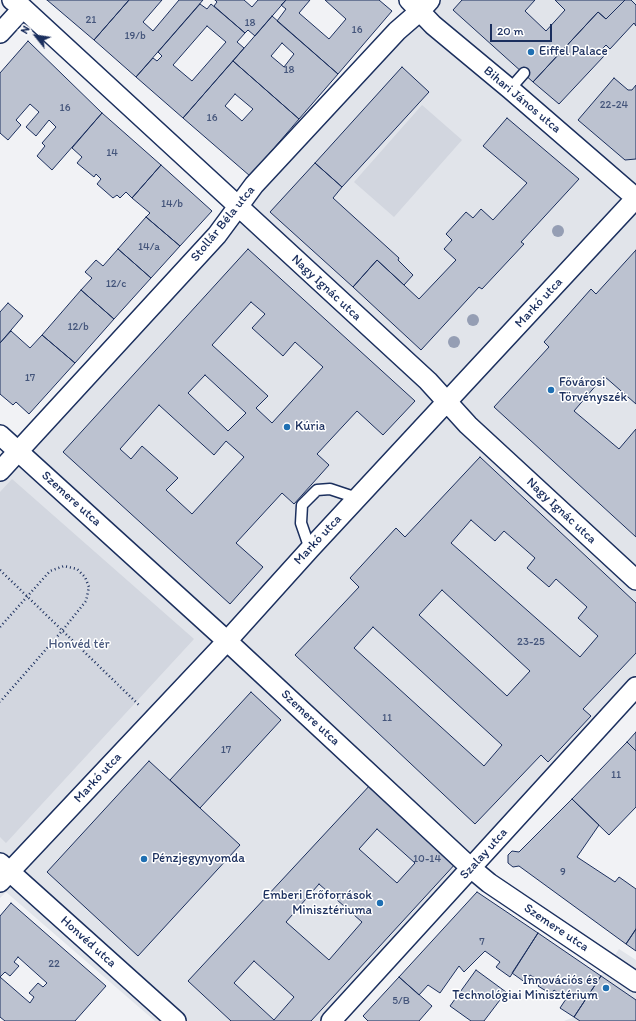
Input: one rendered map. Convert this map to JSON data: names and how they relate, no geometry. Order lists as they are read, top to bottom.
{
  "streets": {
    "street": [
      "Bihari János utca",
      "Stollár Béla utca",
      "Nagy Ignác utca",
      "Markó utca",
      "Szemere utca",
      "Szalay utca",
      "Honvéd utca"
    ]
  },
  "crossings": [
    ["Bihari János utca", "Stollár Béla utca"],
    ["Bihari János utca", "Markó utca"],
    ["Stollár Béla utca", "Nagy Ignác utca"],
    ["Stollár Béla utca", "Szemere utca"],
    ["Nagy Ignác utca", "Markó utca"],
    ["Markó utca", "Szemere utca"],
    ["Markó utca", "Honvéd utca"],
    ["Szemere utca", "Szalay utca"]
  ],
  "parks": ["Honvéd tér"],
  "places": [
    "Eiffel Palace",
    "Fővárosi Törvényszék",
    "Kúria",
    "Pénzjegynyomda",
    "Emberi Erőforrások Minisztériuma",
    "Innovációs és Technológiai Minisztérium"
  ],
  "house_numbers": [
    "21",
    "18",
    "16",
    "19/b",
    "18",
    "22-24",
    "16",
    "16",
    "14",
    "14/b",
    "14/a",
    "12/c",
    "12/b",
    "17",
    "23-25",
    "11",
    "17",
    "11",
    "10-14",
    "9",
    "7",
    "22",
    "5/B"
  ],
  "scale_bar": "20 m",
  "north": "top left"
}
